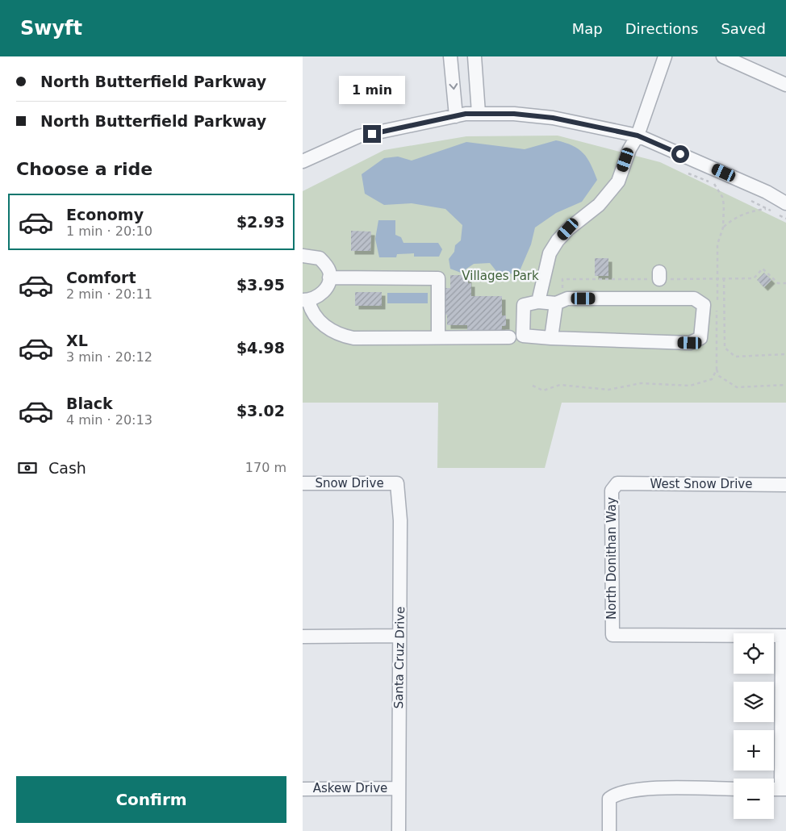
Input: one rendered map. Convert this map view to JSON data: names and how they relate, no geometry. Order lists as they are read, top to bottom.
{
  "streets": {
    "street": [
      "Snow Drive",
      "West Snow Drive",
      "North Donithan Way",
      "Santa Cruz Drive",
      "Askew Drive"
    ]
  },
  "crossings": [
    ["Snow Drive", "Santa Cruz Drive"],
    ["West Snow Drive", "North Donithan Way"],
    ["Santa Cruz Drive", "Askew Drive"]
  ],
  "parks": ["Villages Park"],
  "page": {
    "header": "Swyft",
    "nav": ["Map", "Directions", "Saved"],
    "banner": ["North Butterfield Parkway", "North Butterfield Parkway"],
    "bubble": "1 min",
    "heading": "Choose a ride",
    "list": [
      {
        "name": "Economy",
        "note": "1 min · 20:10",
        "value": "$2.93"
      },
      {
        "name": "Comfort",
        "note": "2 min · 20:11",
        "value": "$3.95"
      },
      {
        "name": "XL",
        "note": "3 min · 20:12",
        "value": "$4.98"
      },
      {
        "name": "Black",
        "note": "4 min · 20:13",
        "value": "$3.02"
      }
    ],
    "pay": ["Cash", "170 m"],
    "map_buttons": ["+", "−"],
    "buttons": "Confirm"
  }
}
